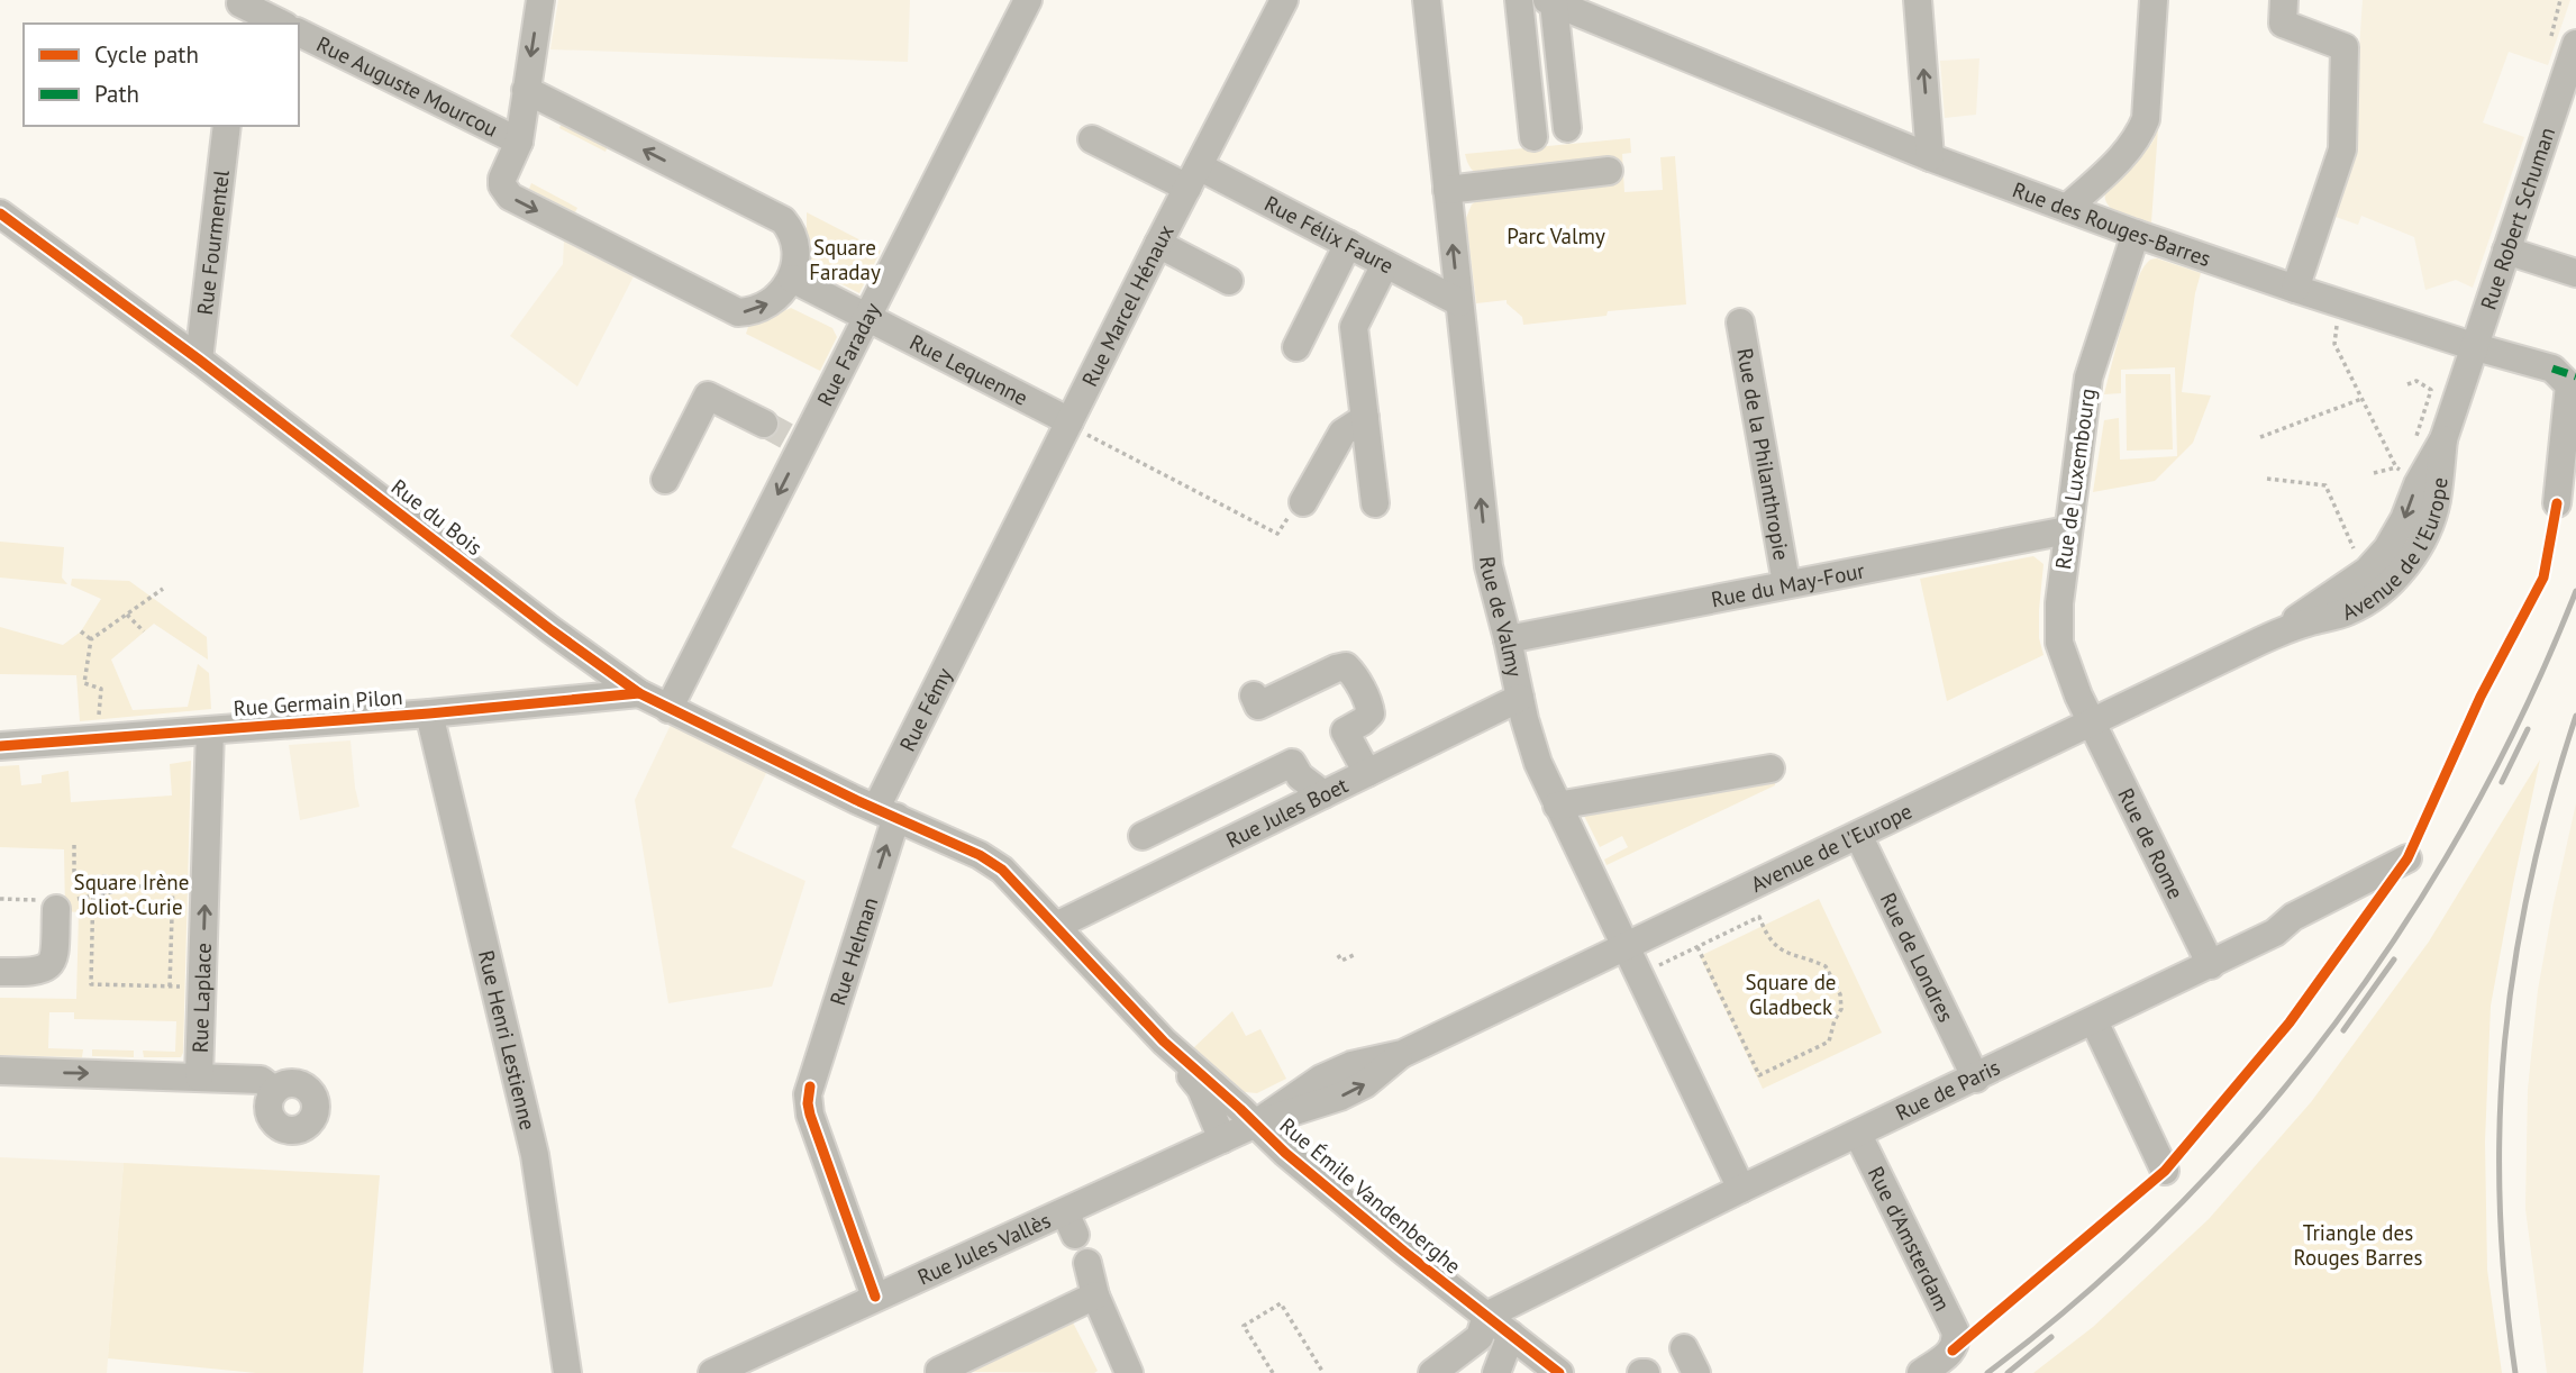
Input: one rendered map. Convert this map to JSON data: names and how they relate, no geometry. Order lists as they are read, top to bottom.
{
  "streets": {
    "street": [
      "Rue Auguste Mourcou",
      "Rue Robert Schuman",
      "Rue des Rouges-Barres",
      "Rue Félix Faure",
      "Rue Fourmentel",
      "Rue Marcel Hénaux",
      "Rue Faraday",
      "Rue Lequenne",
      "Rue de la Philanthropie",
      "Rue de Luxembourg",
      "Rue du Bois",
      "Avenue de l'Europe",
      "Rue du May-Four",
      "Rue de Valmy",
      "Rue Germain Pilon",
      "Rue Fémy",
      "Rue Jules Boet",
      "Rue de Rome",
      "Rue Helman",
      "Rue de Londres",
      "Rue Laplace",
      "Rue Henri Lestienne",
      "Rue de Paris",
      "Rue Émile Vandenberghe",
      "Rue d'Amsterdam",
      "Rue Jules Vallès"
    ]
  },
  "crossings": [
    ["Rue Robert Schuman", "Rue des Rouges-Barres"],
    ["Rue Robert Schuman", "Avenue de l'Europe"],
    ["Rue des Rouges-Barres", "Rue de Luxembourg"],
    ["Rue des Rouges-Barres", "Avenue de l'Europe"],
    ["Rue Félix Faure", "Rue Marcel Hénaux"],
    ["Rue Félix Faure", "Rue de Valmy"],
    ["Rue Fourmentel", "Rue du Bois"],
    ["Rue Marcel Hénaux", "Rue Lequenne"],
    ["Rue Marcel Hénaux", "Rue Fémy"],
    ["Rue Faraday", "Rue Lequenne"],
    ["Rue Faraday", "Rue du Bois"],
    ["Rue de la Philanthropie", "Rue du May-Four"],
    ["Rue de Luxembourg", "Avenue de l'Europe"],
    ["Rue de Luxembourg", "Rue du May-Four"],
    ["Rue de Luxembourg", "Rue de Rome"],
    ["Rue du Bois", "Rue Germain Pilon"],
    ["Rue du Bois", "Rue Fémy"],
    ["Rue du Bois", "Rue Helman"],
    ["Rue du Bois", "Rue Émile Vandenberghe"],
    ["Avenue de l'Europe", "Rue de Valmy"],
    ["Avenue de l'Europe", "Rue de Rome"],
    ["Avenue de l'Europe", "Rue de Londres"],
    ["Avenue de l'Europe", "Rue Émile Vandenberghe"],
    ["Avenue de l'Europe", "Rue Jules Vallès"],
    ["Rue du May-Four", "Rue de Valmy"],
    ["Rue de Valmy", "Rue Jules Boet"],
    ["Rue de Valmy", "Rue de Paris"],
    ["Rue Germain Pilon", "Rue Laplace"],
    ["Rue Germain Pilon", "Rue Henri Lestienne"],
    ["Rue Fémy", "Rue Helman"],
    ["Rue Fémy", "Rue Émile Vandenberghe"],
    ["Rue Jules Boet", "Rue Émile Vandenberghe"],
    ["Rue de Rome", "Rue de Paris"],
    ["Rue Helman", "Rue Émile Vandenberghe"],
    ["Rue Helman", "Rue Jules Vallès"],
    ["Rue de Londres", "Rue de Paris"],
    ["Rue de Paris", "Rue Émile Vandenberghe"],
    ["Rue de Paris", "Rue d'Amsterdam"],
    ["Rue Émile Vandenberghe", "Rue Jules Vallès"]
  ],
  "one_way": ["Rue Faraday", "Rue Helman"],
  "parks": [
    "Parc Valmy",
    "Square Faraday",
    "Square Irène Joliot-Curie",
    "Square de Gladbeck",
    "Triangle des Rouges Barres"
  ],
  "legend": ["Cycle path", "Path"]
}
